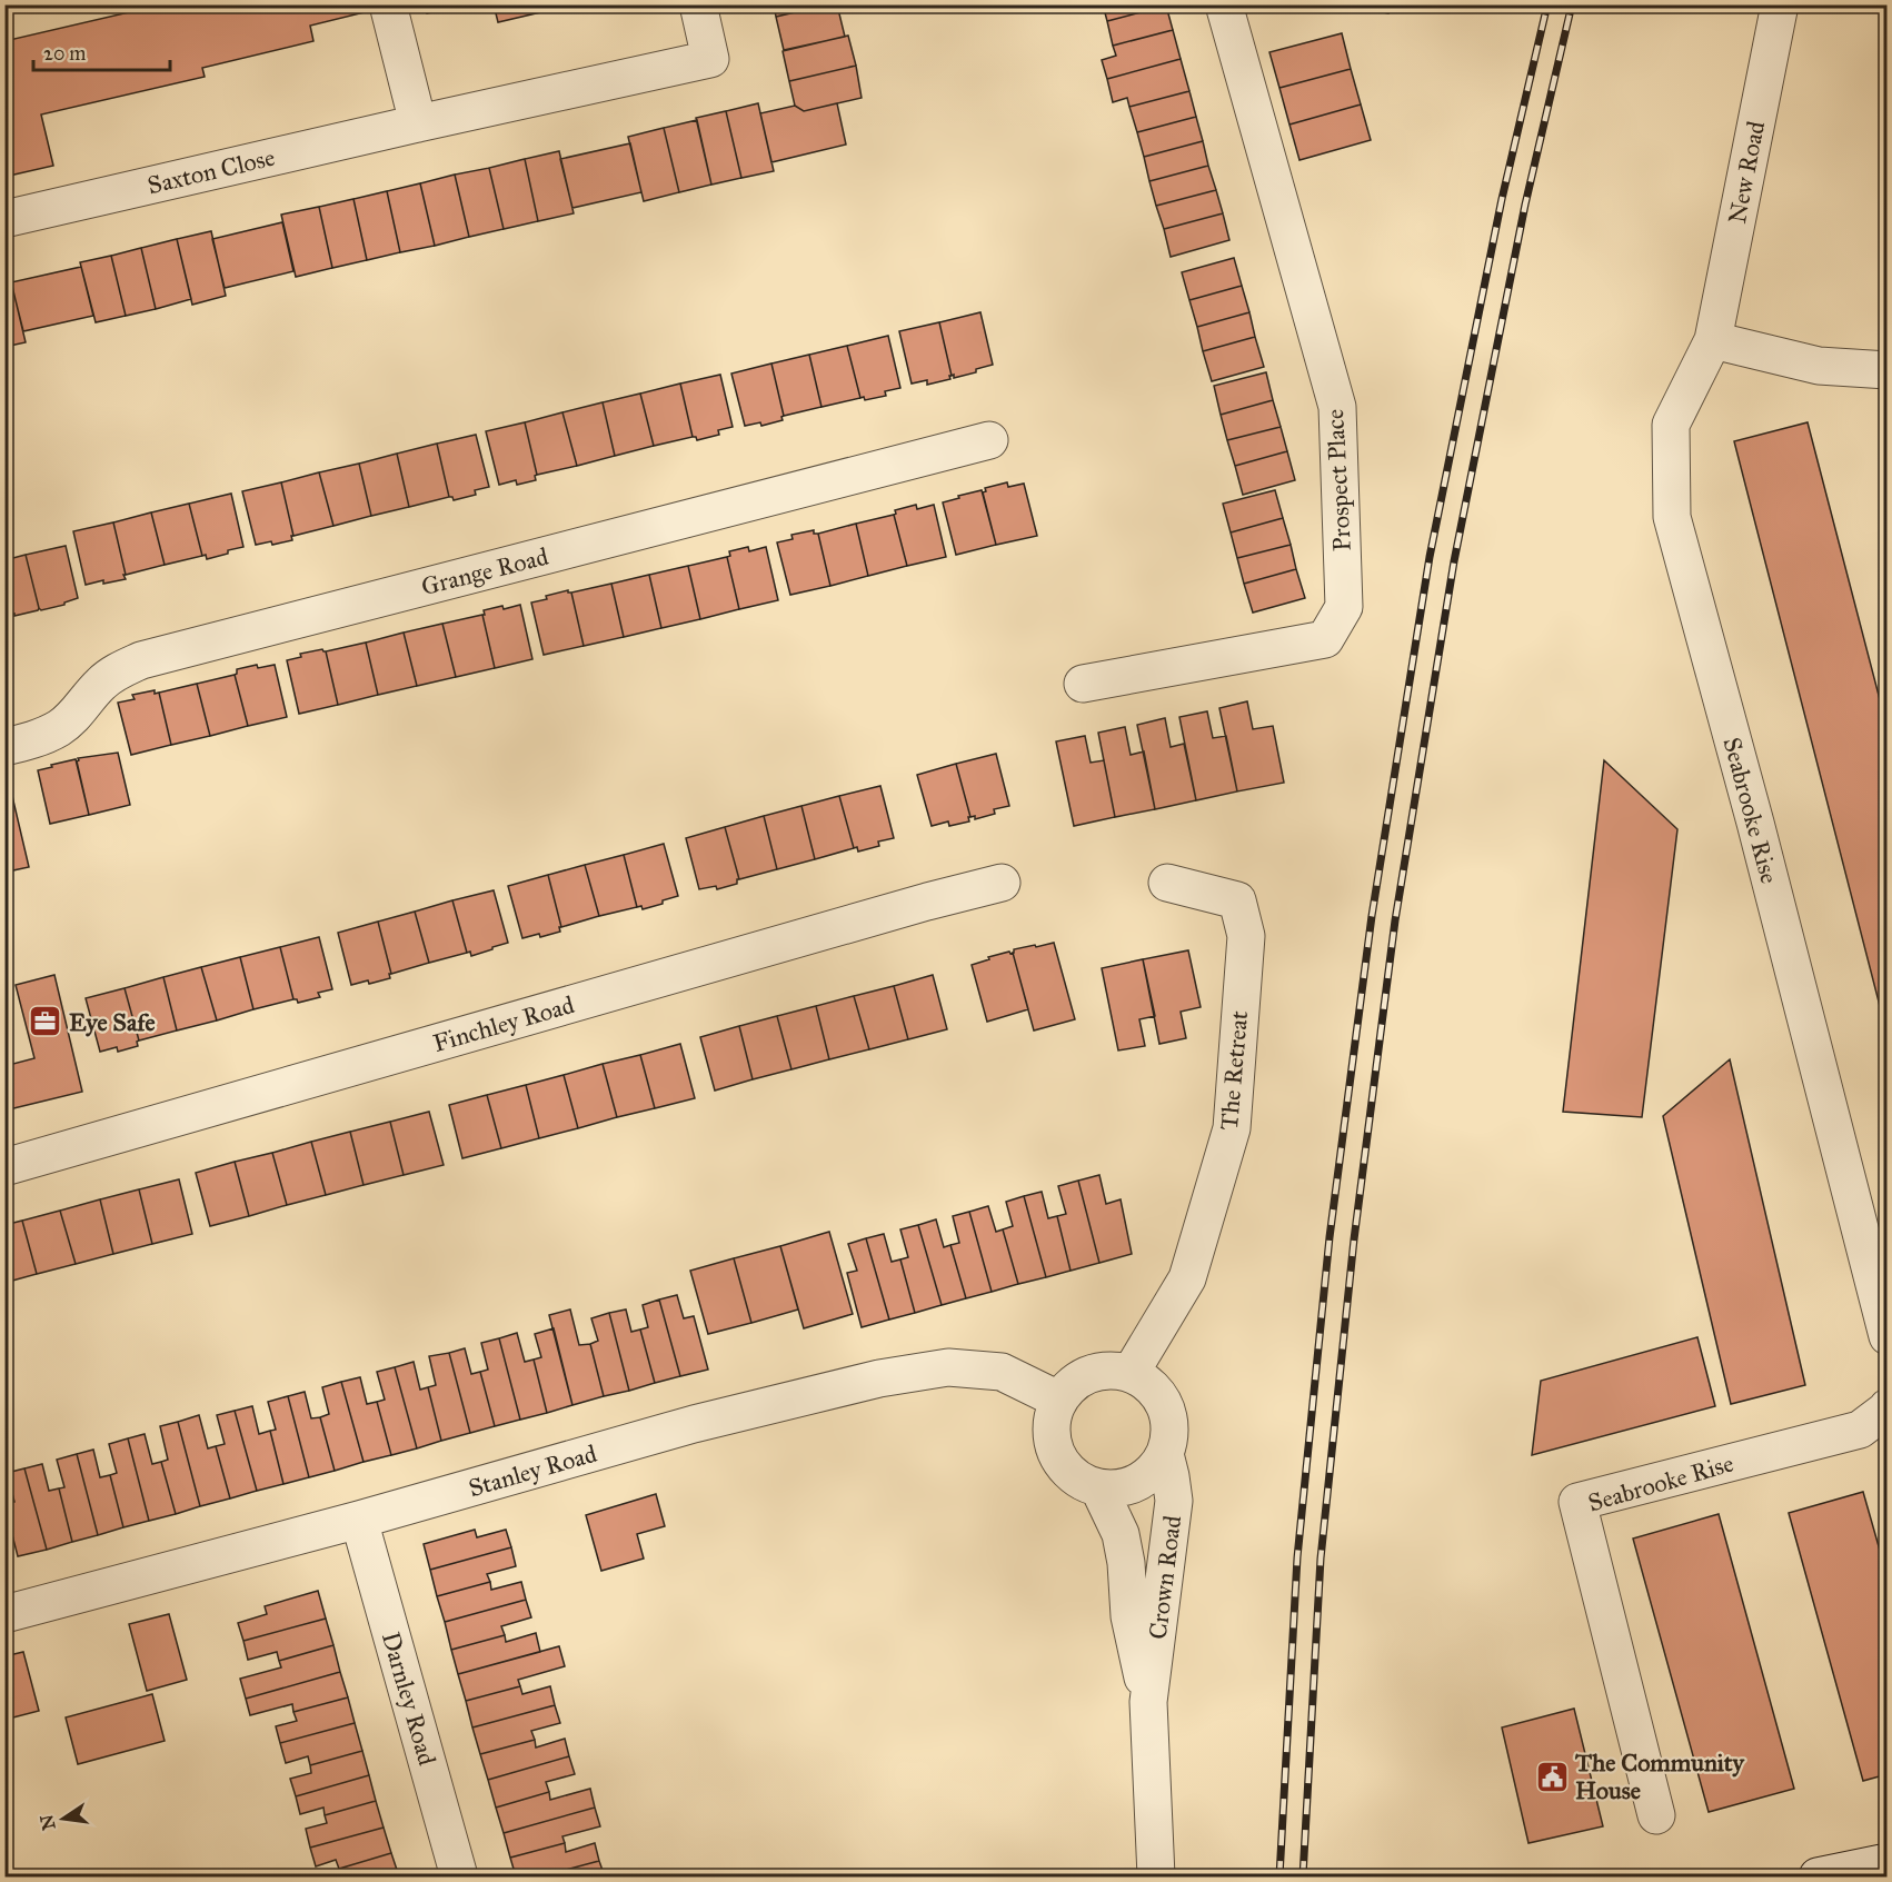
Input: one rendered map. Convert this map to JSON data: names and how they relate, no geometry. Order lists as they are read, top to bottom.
{
  "streets": {
    "street": [
      "Saxton Close",
      "New Road",
      "Prospect Place",
      "Grange Road",
      "Seabrooke Rise",
      "Finchley Road",
      "The Retreat",
      "Stanley Road",
      "Crown Road",
      "Darnley Road"
    ]
  },
  "crossings": [
    ["New Road", "Seabrooke Rise"],
    ["The Retreat", "Stanley Road"],
    ["The Retreat", "Crown Road"],
    ["Stanley Road", "Crown Road"],
    ["Stanley Road", "Darnley Road"]
  ],
  "places": {
    "office": ["Eye Safe"],
    "public building": ["The Community House"]
  },
  "scale_bar": "20 m",
  "north": "left"
}
